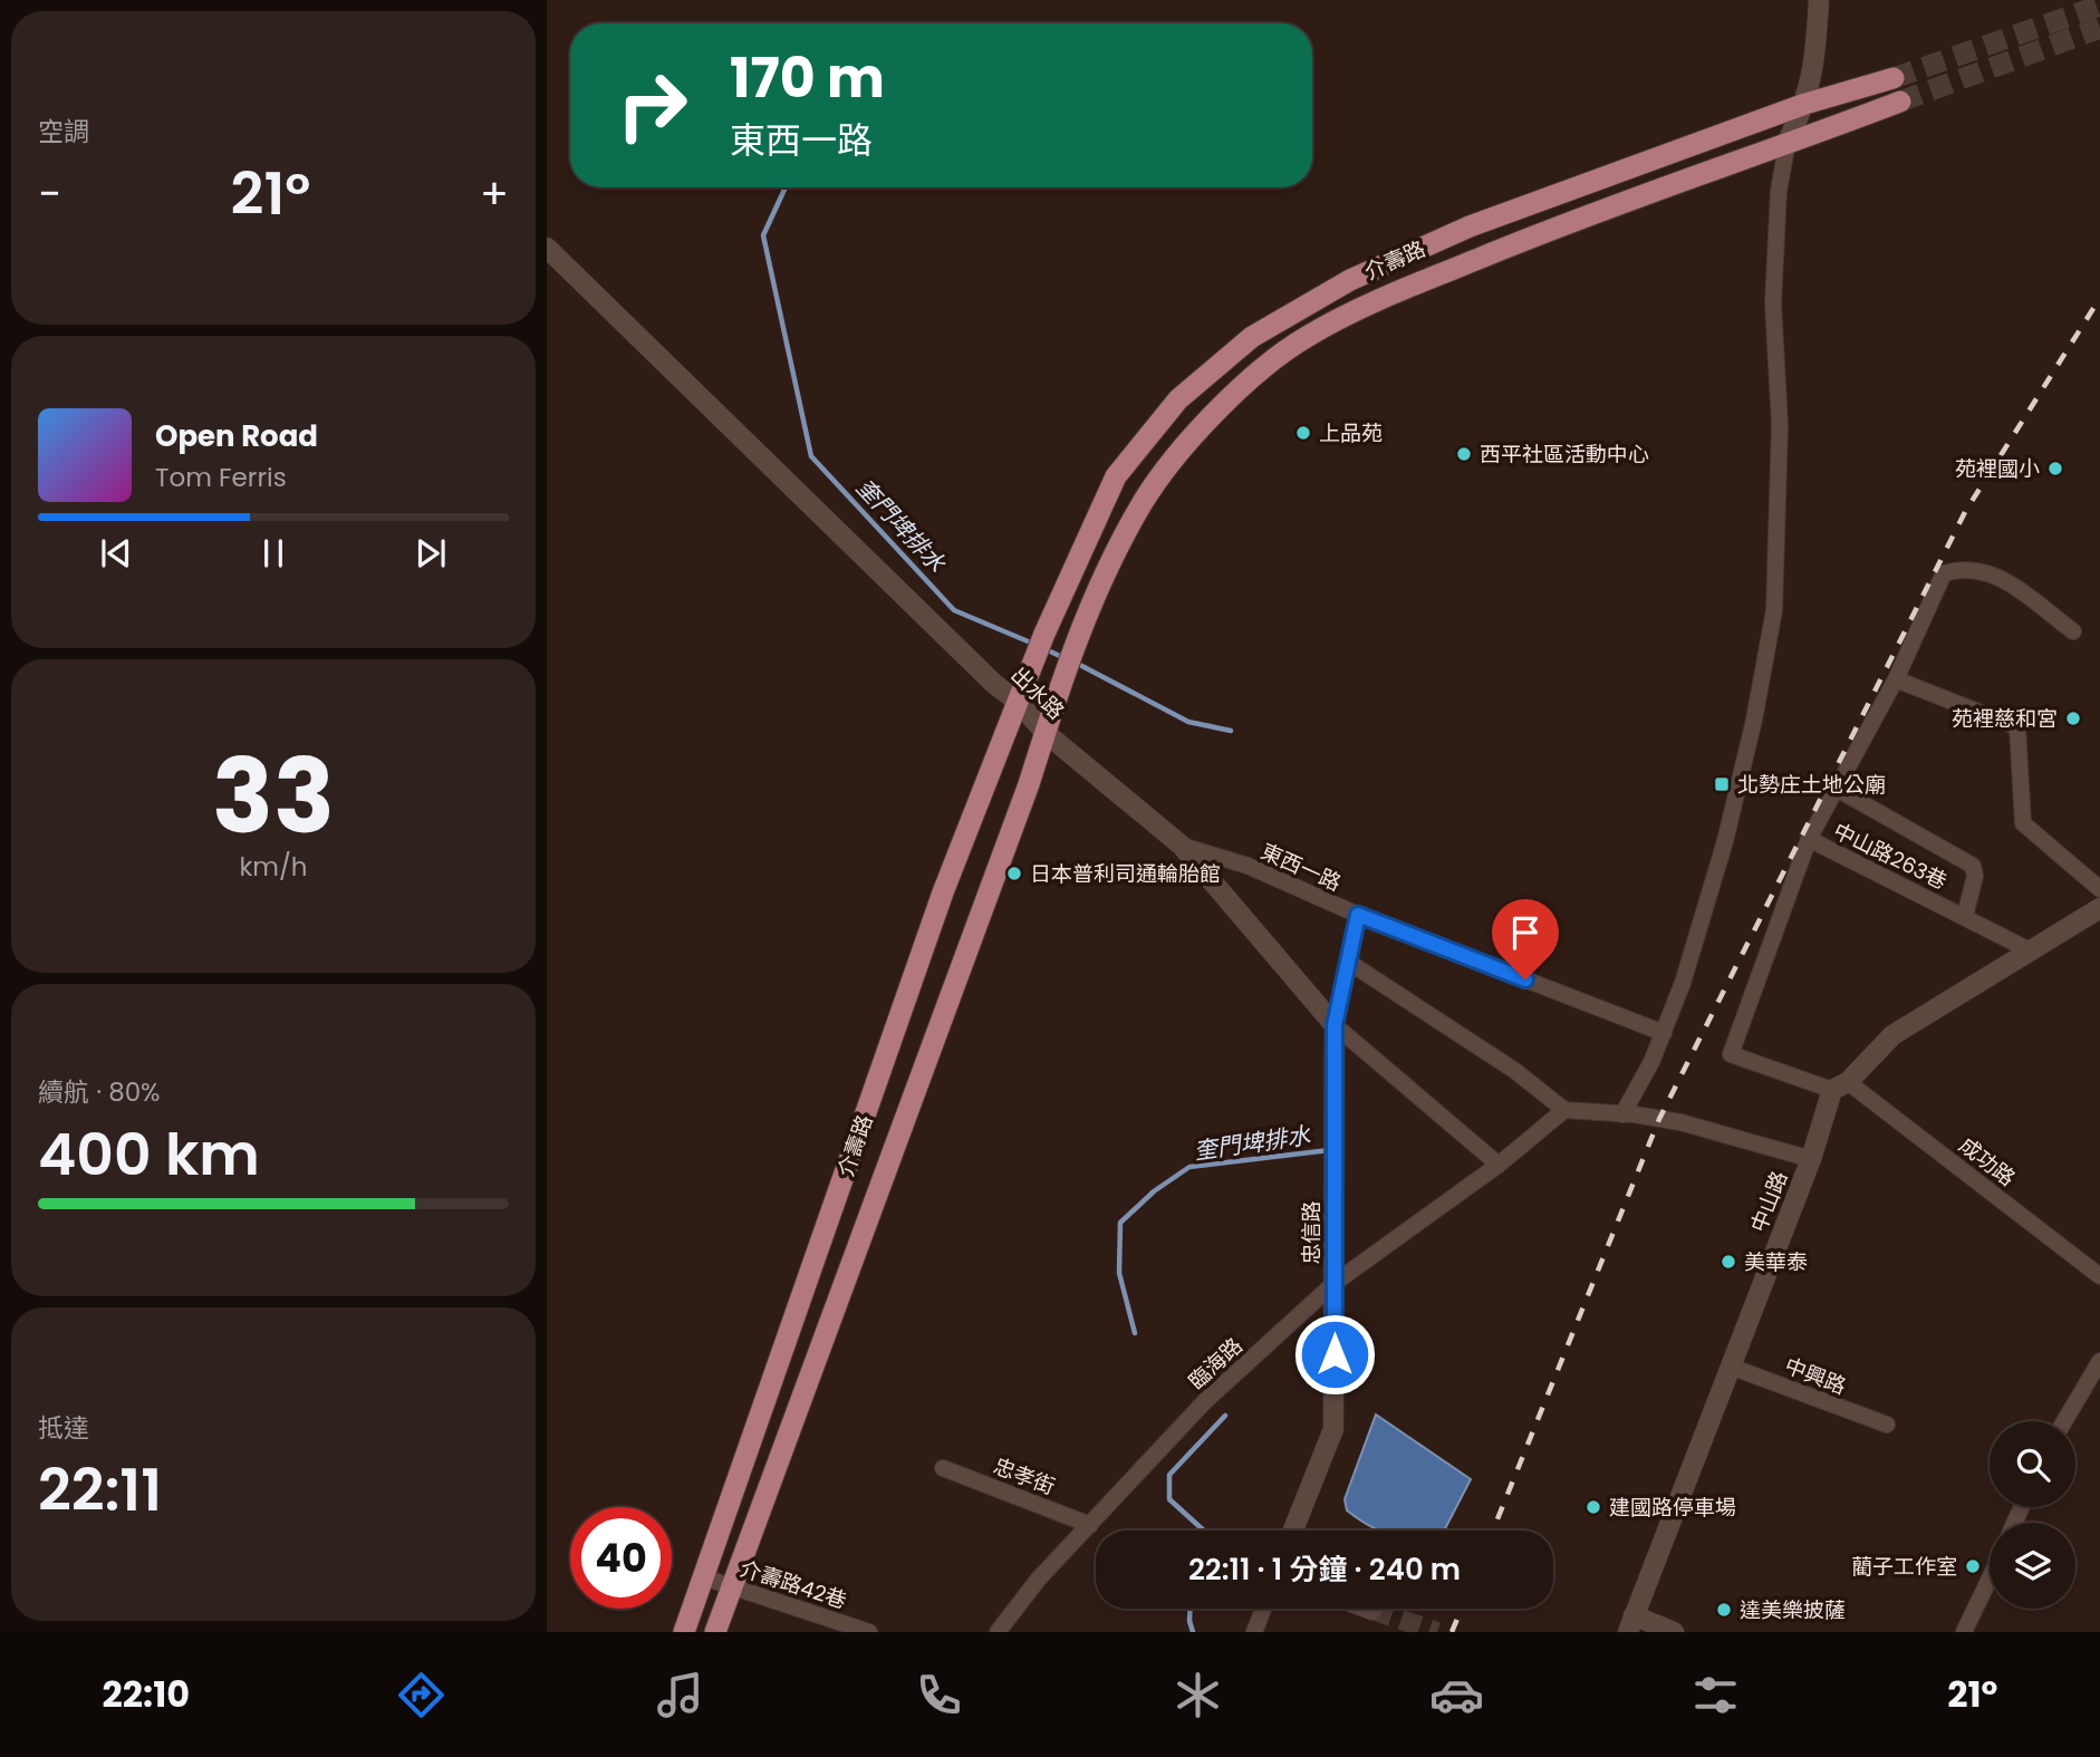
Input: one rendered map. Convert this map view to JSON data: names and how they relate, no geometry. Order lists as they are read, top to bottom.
{
  "streets": {
    "main road": ["介壽路"],
    "street": [
      "出水路",
      "中山路263巷",
      "東西一路",
      "成功路",
      "中山路",
      "忠信路",
      "臨海路",
      "中興路",
      "忠孝街",
      "介壽路42巷"
    ]
  },
  "crossings": [
    ["介壽路", "出水路"],
    ["介壽路", "介壽路42巷"],
    ["出水路", "東西一路"],
    ["出水路", "忠信路"],
    ["出水路", "臨海路"],
    ["中山路263巷", "成功路"],
    ["中山路263巷", "中山路"],
    ["東西一路", "忠信路"],
    ["成功路", "中山路"],
    ["中山路", "中興路"],
    ["忠信路", "臨海路"],
    ["臨海路", "忠孝街"]
  ],
  "water": ["奎門埤排水"],
  "places": {
    "other": [
      "上品苑",
      "西平社區活動中心",
      "苑裡國小",
      "苑裡慈和宮",
      "日本普利司通輪胎館",
      "美華泰",
      "建國路停車場",
      "藺子工作室",
      "達美樂披薩"
    ],
    "transit": ["北勢庄土地公廟"]
  },
  "page": {
    "tile": [
      "空調",
      ["33", "km/h"],
      ["續航 · 80%", "400 km"],
      ["抵達", "22:11"]
    ],
    "turn": ["170 m", "東西一路"],
    "heat": ["−", "21°", "+"],
    "song": ["Open Road", "Tom Ferris"],
    "limit": "40",
    "trip": "22:11 · 1 分鐘 · 240 m",
    "tabs": ["22:10", "21°"]
  }
}
